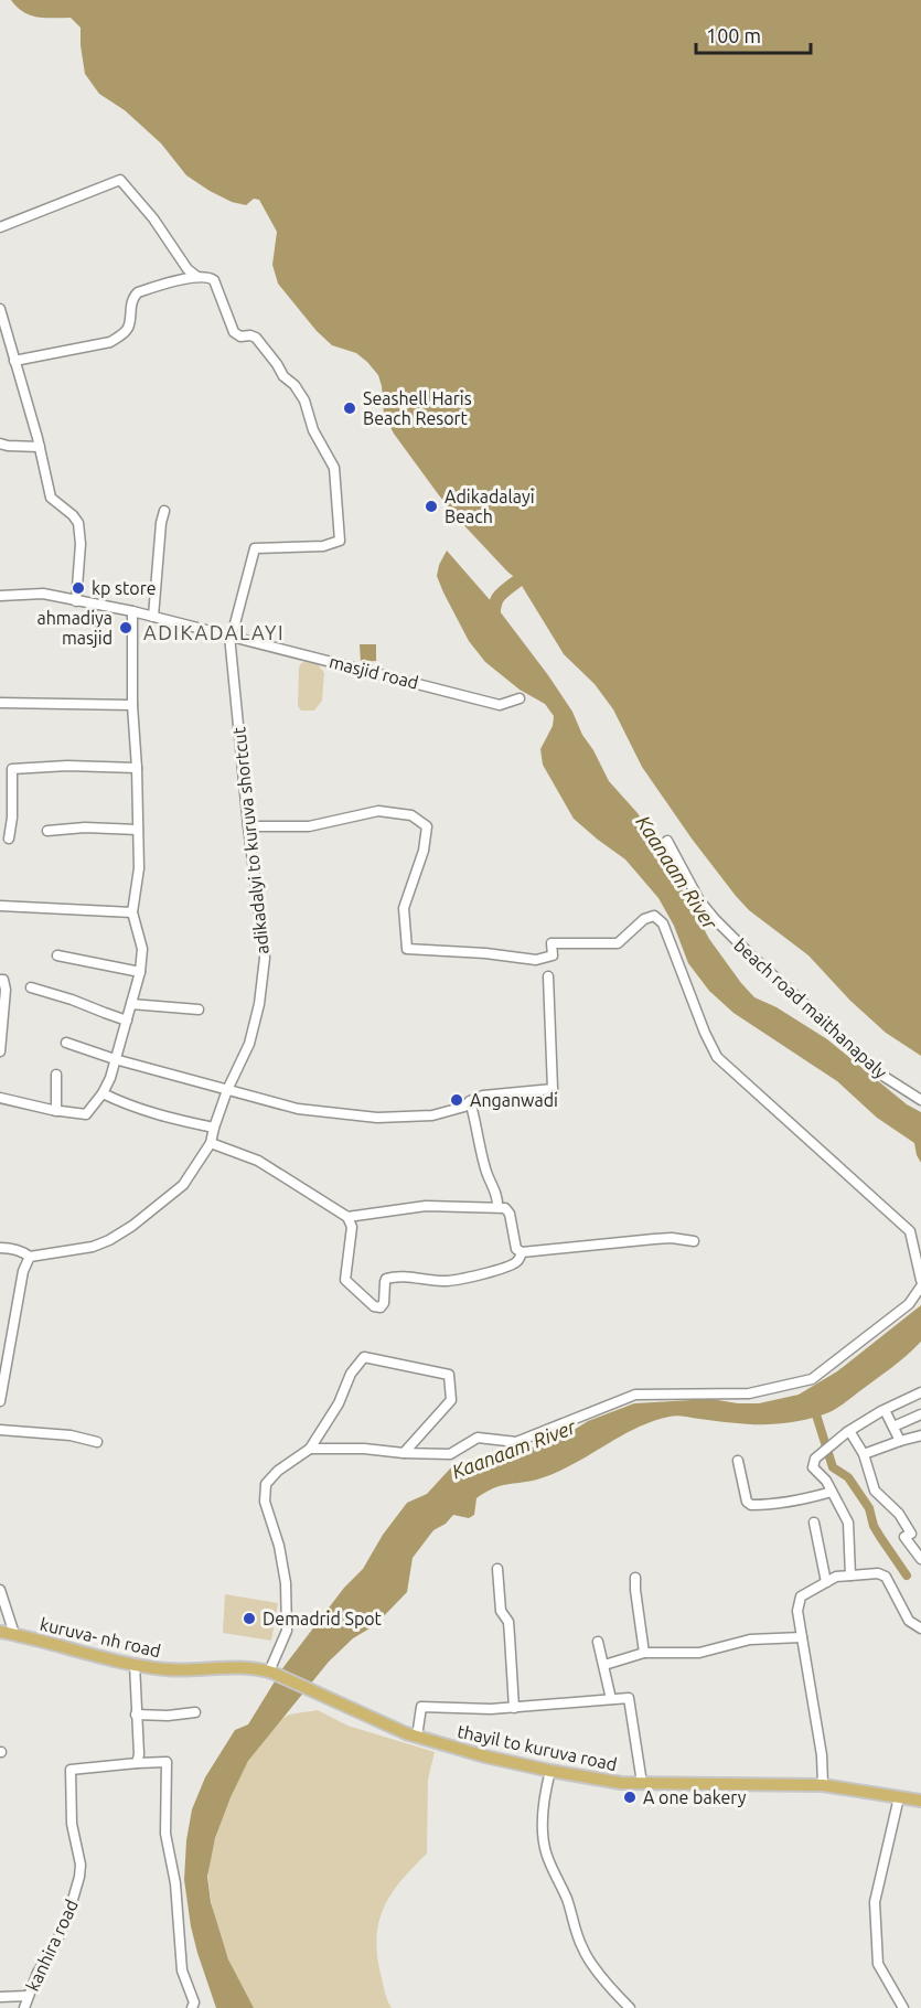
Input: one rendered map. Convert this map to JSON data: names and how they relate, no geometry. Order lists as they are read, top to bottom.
{
  "streets": {
    "main road": ["kuruva- nh road", "thayil to kuruva road"],
    "street": [
      "masjid road",
      "adikadalyi to kuruva shortcut",
      "beach road maithanapaly",
      "kanhira road"
    ]
  },
  "crossings": [
    ["masjid road", "adikadalyi to kuruva shortcut"],
    ["kuruva- nh road", "thayil to kuruva road"]
  ],
  "districts": ["ADIKADALAYI"],
  "water": ["Kaanaam River"],
  "places": [
    "Seashell Haris Beach Resort",
    "Adikadalayi Beach",
    "kp store",
    "ahmadiya masjid",
    "Anganwadi",
    "Demadrid Spot",
    "A one bakery"
  ],
  "scale_bar": "100 m"
}
